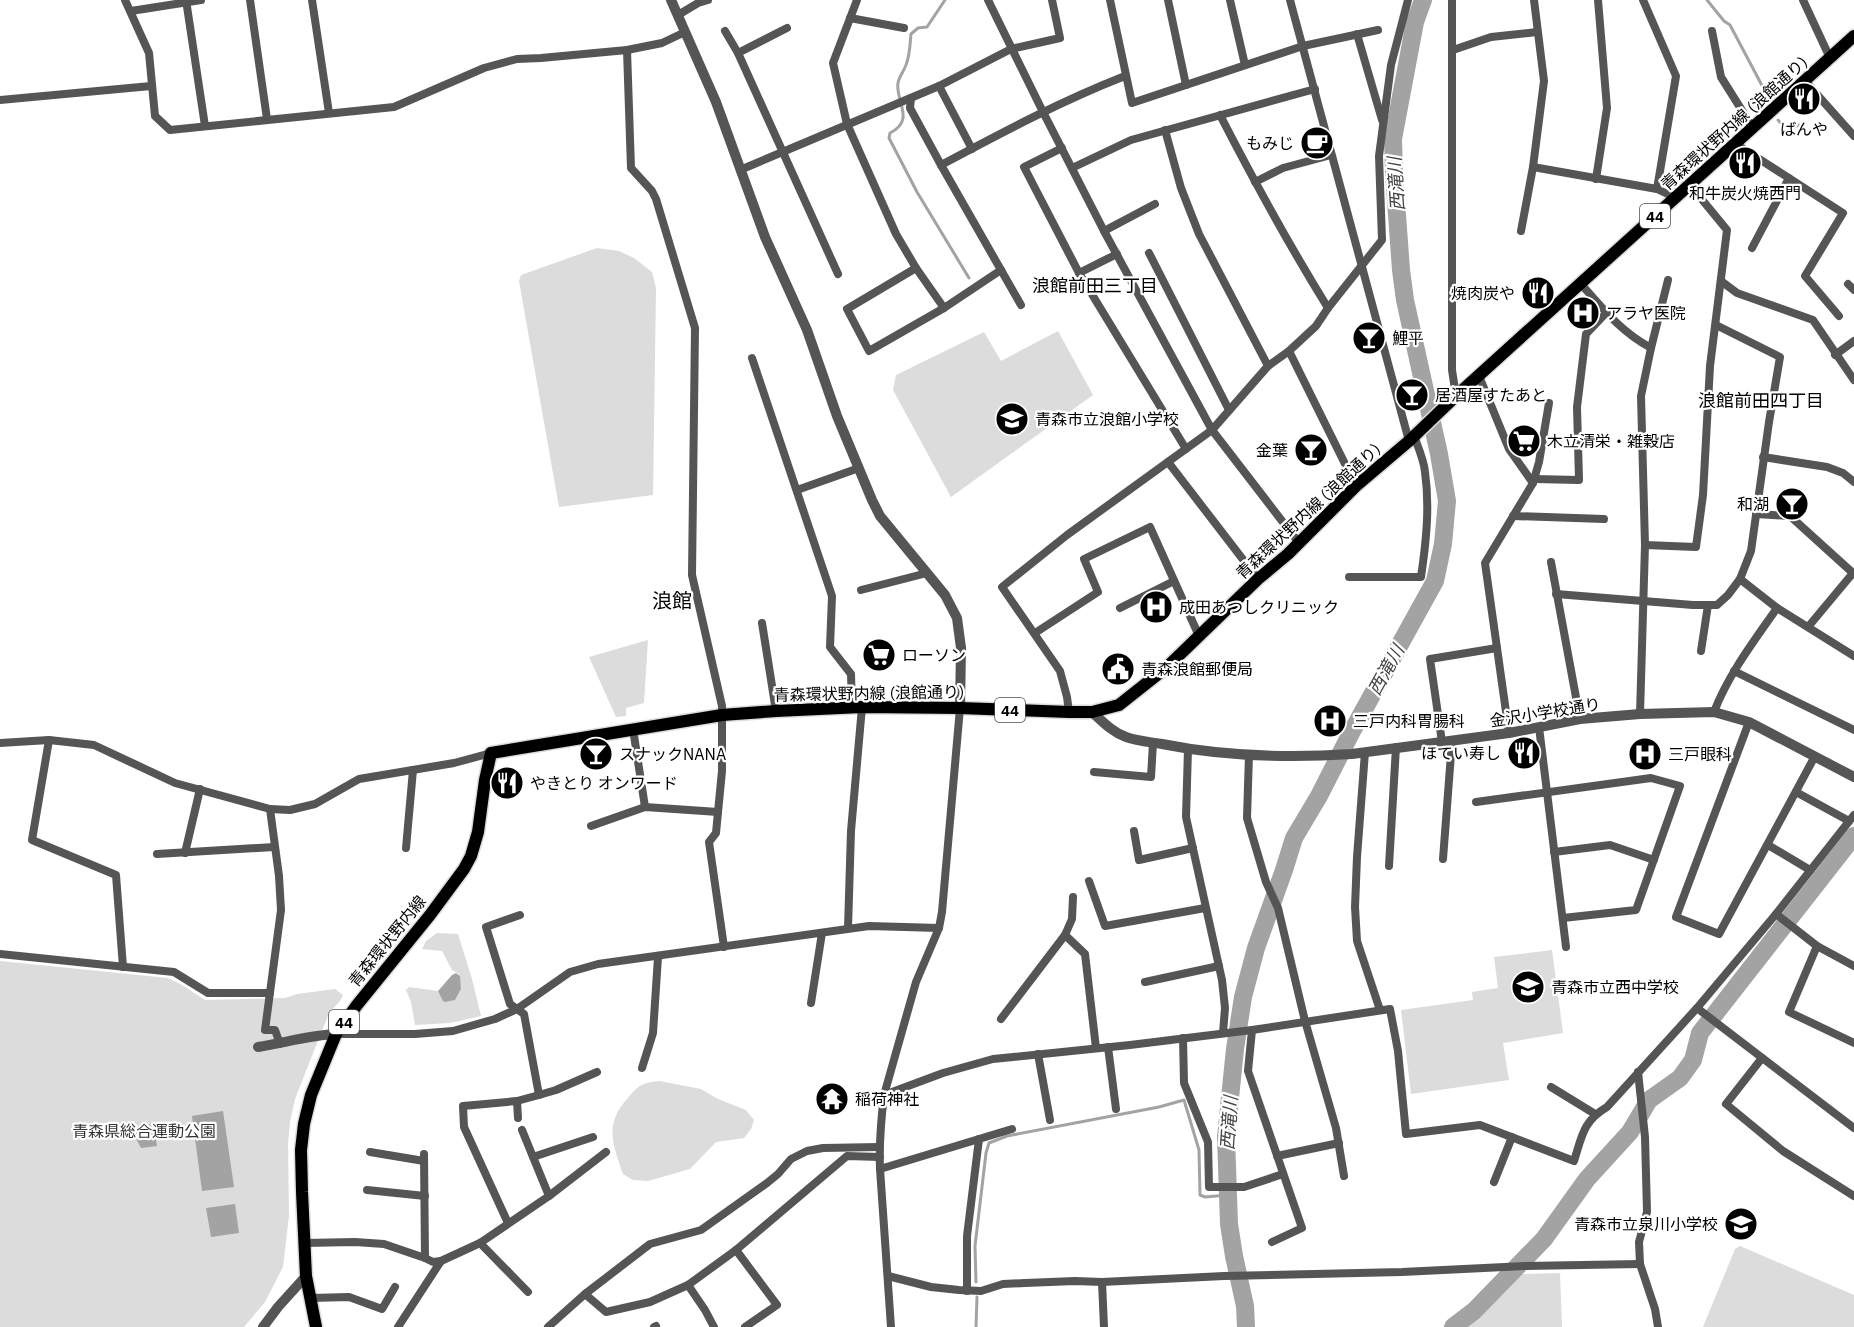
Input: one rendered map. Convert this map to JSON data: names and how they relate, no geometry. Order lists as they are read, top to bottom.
{
  "streets": {
    "main road": ["青森環状野内線 (浪館通り)", "44", "青森環状野内線"],
    "street": ["金沢小学校通り"]
  },
  "crossings": [
    ["青森環状野内線 (浪館通り)", "金沢小学校通り"],
    ["青森環状野内線 (浪館通り)", "青森環状野内線"]
  ],
  "districts": ["浪館前田三丁目", "浪館前田四丁目", "浪館"],
  "water": ["西滝川"],
  "parks": ["青森県総合運動公園"],
  "places": {
    "restaurant": [
      "ばんや",
      "和牛炭火焼西門",
      "焼肉炭や",
      "ほてい寿し",
      "やきとり オンワード"
    ],
    "cafe": ["もみじ"],
    "hospital": [
      "アラヤ医院",
      "成田あつしクリニック",
      "三戸内科胃腸科",
      "三戸眼科"
    ],
    "bar": [
      "鯉平",
      "居酒屋すたあと",
      "金葉",
      "和湖",
      "スナックNANA"
    ],
    "school or university": ["青森市立浪館小学校", "青森市立西中学校", "青森市立泉川小学校"],
    "supermarket": ["木立清栄・雑穀店", "ローソン"],
    "public building": ["青森浪館郵便局"],
    "temple": ["稲荷神社"]
  }
}
